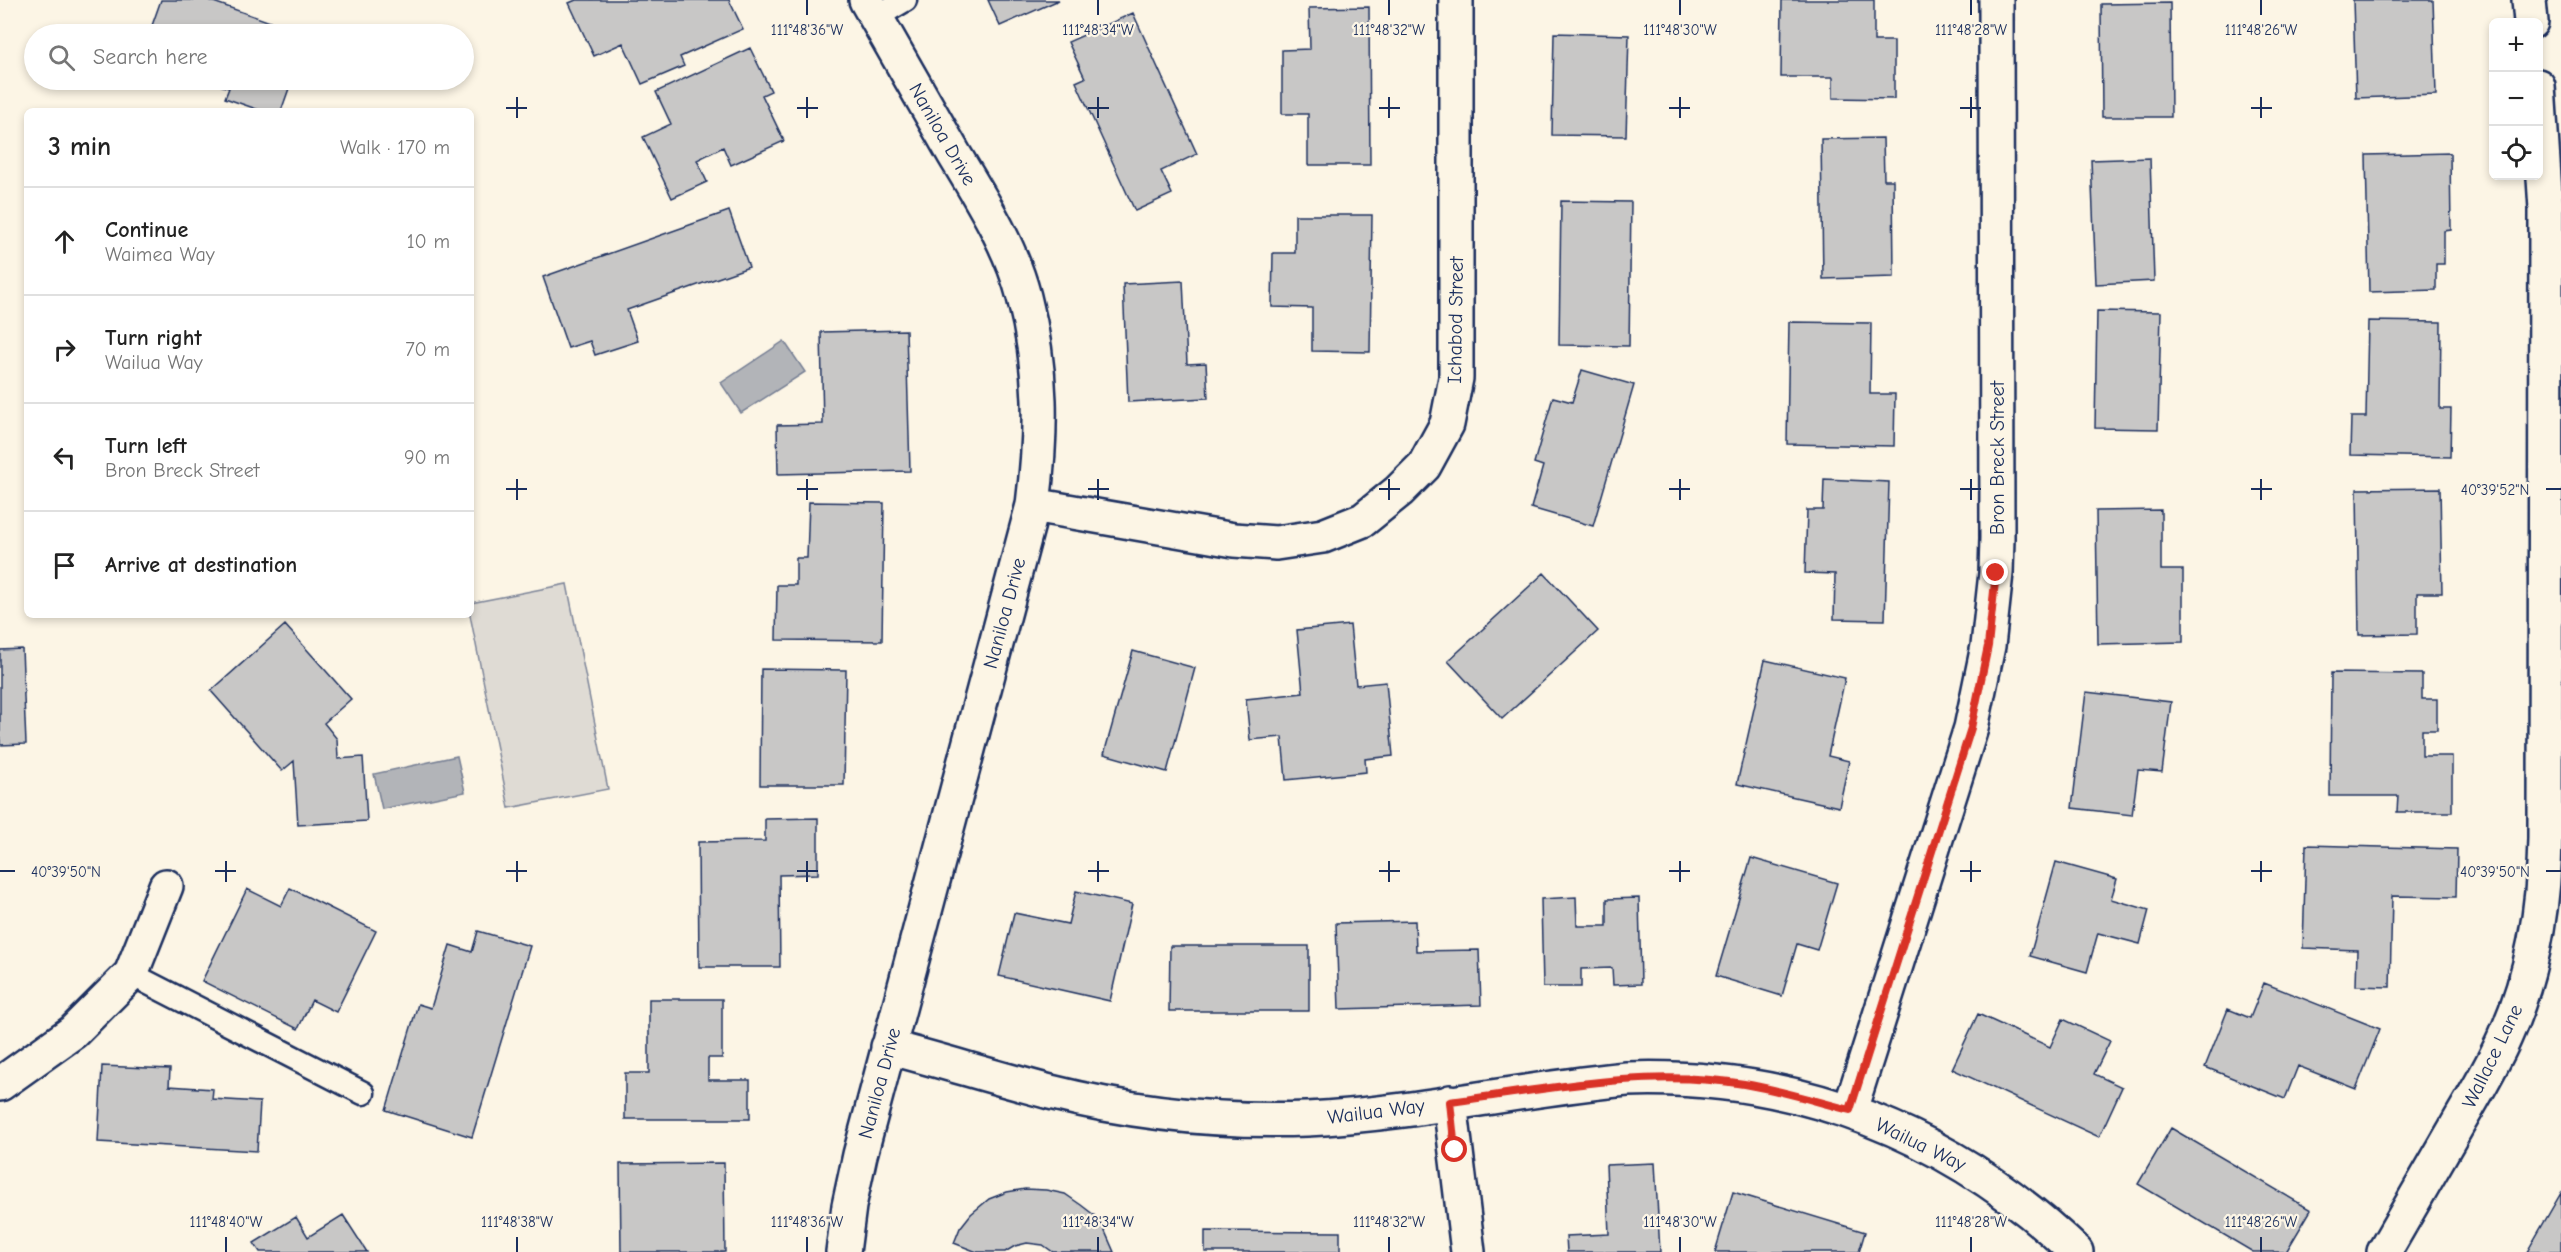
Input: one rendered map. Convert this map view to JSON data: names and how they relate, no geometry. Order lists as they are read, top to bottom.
{
  "streets": {
    "street": [
      "Naniloa Drive",
      "Ichabod Street",
      "Bron Breck Street",
      "Wallace Lane",
      "Wailua Way"
    ]
  },
  "crossings": [
    ["Naniloa Drive", "Ichabod Street"],
    ["Naniloa Drive", "Wailua Way"],
    ["Bron Breck Street", "Wailua Way"]
  ],
  "page": {
    "map_buttons": ["+", "−"],
    "search": "Search here",
    "heading": ["3 min", "Walk · 170 m"],
    "list": [
      ["Continue", "Waimea Way", "10 m"],
      ["Turn right", "Wailua Way", "70 m"],
      ["Turn left", "Bron Breck Street", "90 m"],
      "Arrive at destination"
    ]
  },
  "coordinates": [
    "111°48'36\"W",
    "111°48'34\"W",
    "111°48'32\"W",
    "111°48'30\"W",
    "111°48'28\"W",
    "111°48'26\"W",
    "40°39'52\"N",
    "40°39'50\"N",
    "111°48'40\"W",
    "111°48'38\"W"
  ]
}
